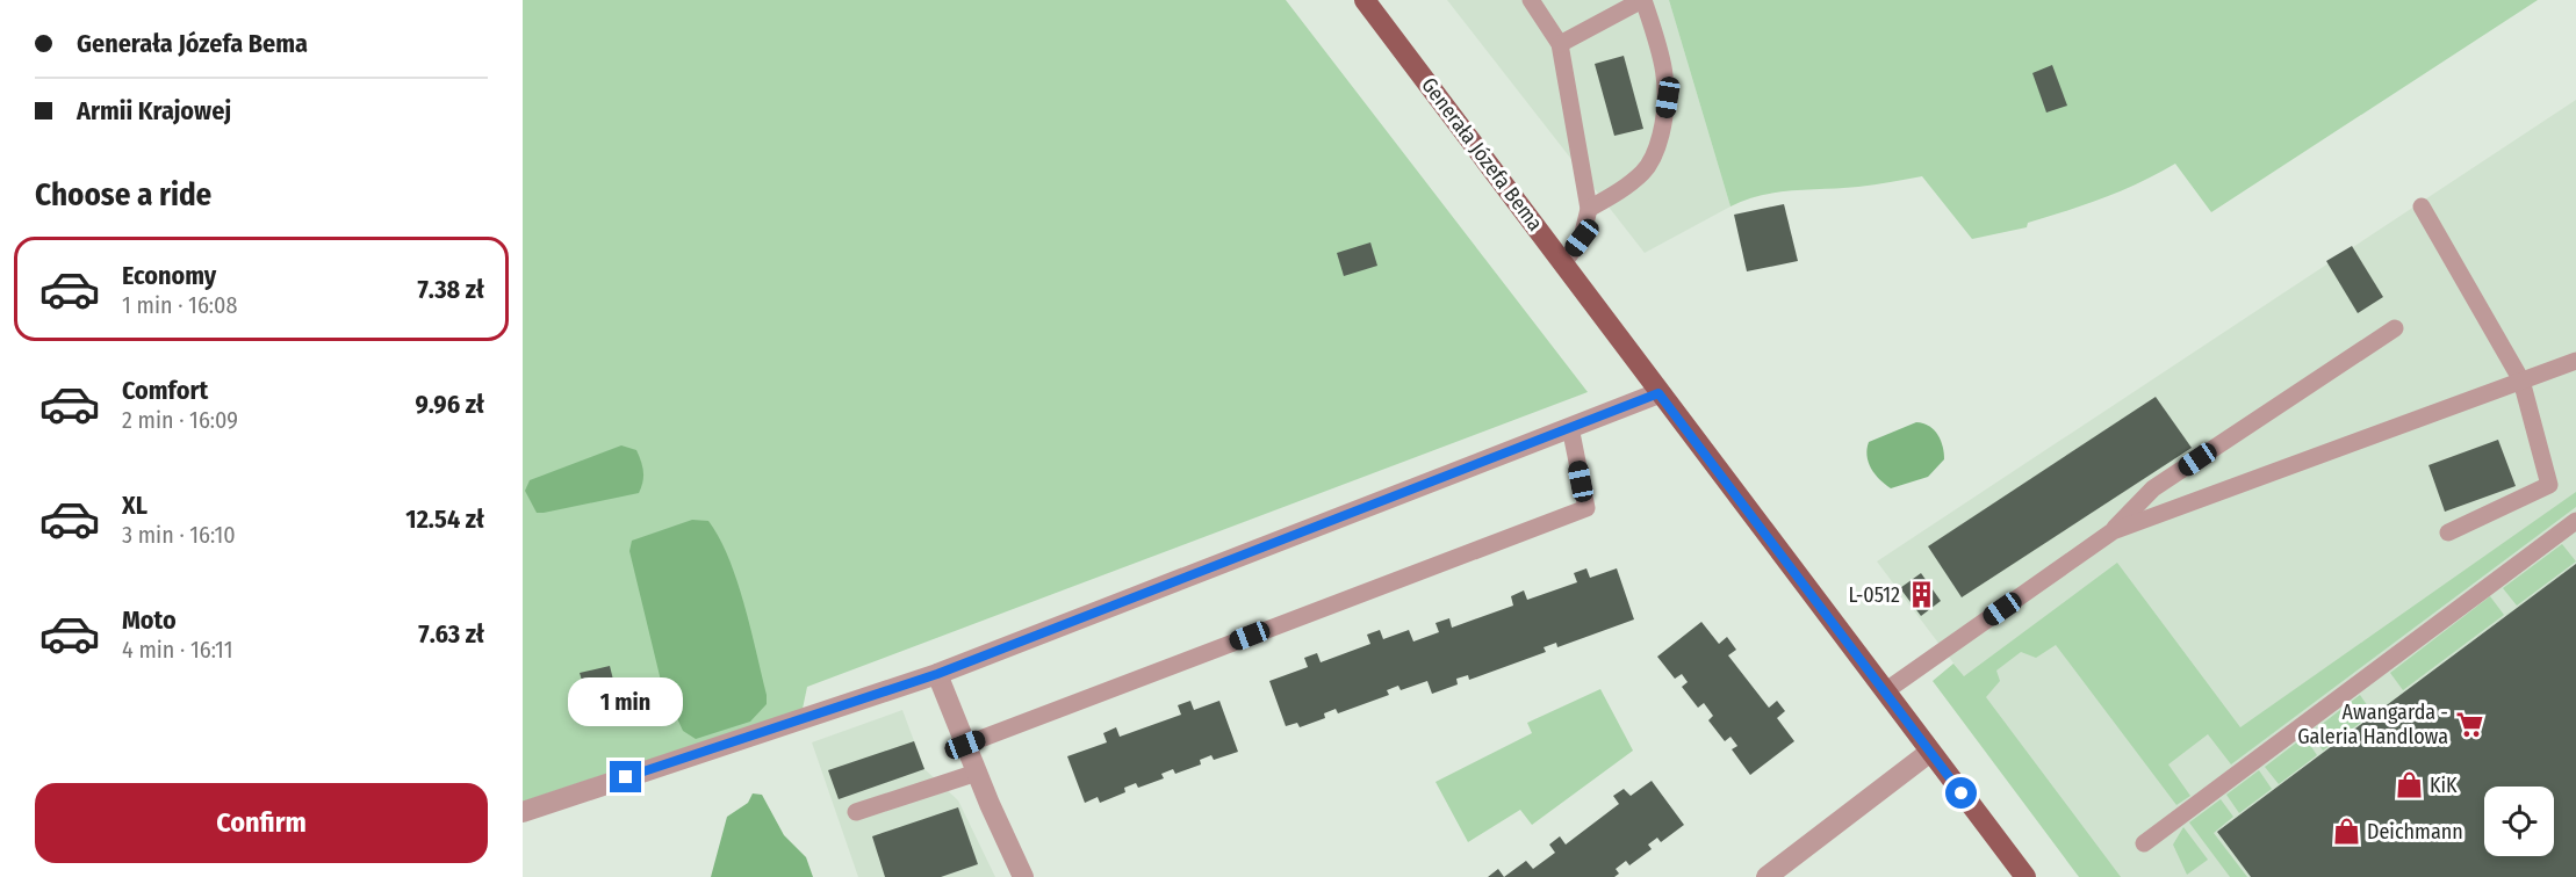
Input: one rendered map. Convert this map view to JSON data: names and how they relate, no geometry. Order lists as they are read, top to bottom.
{
  "streets": {
    "main road": ["Generała Józefa Bema"]
  },
  "places": {
    "building": ["L-0512"],
    "supermarket": ["Awangarda - Galeria Handlowa"],
    "shop": ["KiK", "Deichmann"]
  },
  "page": {
    "banner": ["Generała Józefa Bema", "Armii Krajowej"],
    "heading": "Choose a ride",
    "list": [
      {
        "name": "Economy",
        "note": "1 min · 16:08",
        "value": "7.38 zł"
      },
      {
        "name": "Comfort",
        "note": "2 min · 16:09",
        "value": "9.96 zł"
      },
      {
        "name": "XL",
        "note": "3 min · 16:10",
        "value": "12.54 zł"
      },
      {
        "name": "Moto",
        "note": "4 min · 16:11",
        "value": "7.63 zł"
      }
    ],
    "bubble": "1 min",
    "buttons": "Confirm"
  }
}
